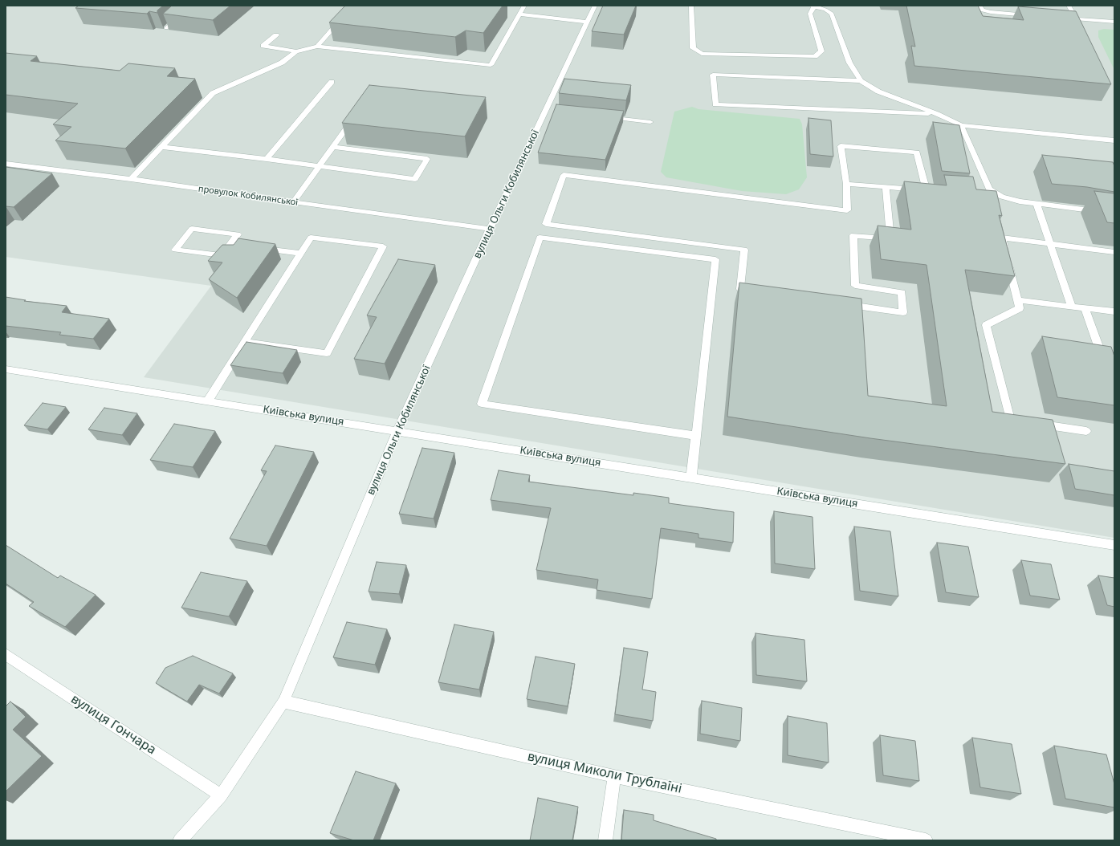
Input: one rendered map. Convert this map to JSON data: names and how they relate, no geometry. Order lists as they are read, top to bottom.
{
  "streets": {
    "street": [
      "вулиця Ольги Кобилянської",
      "провулок Кобилянської",
      "Київська вулиця",
      "вулиця Гончара",
      "вулиця Миколи Трублаїні"
    ]
  },
  "crossings": [
    ["вулиця Ольги Кобилянської", "провулок Кобилянської"],
    ["вулиця Ольги Кобилянської", "Київська вулиця"],
    ["вулиця Ольги Кобилянської", "вулиця Гончара"],
    ["вулиця Ольги Кобилянської", "вулиця Миколи Трублаїні"]
  ]
}
